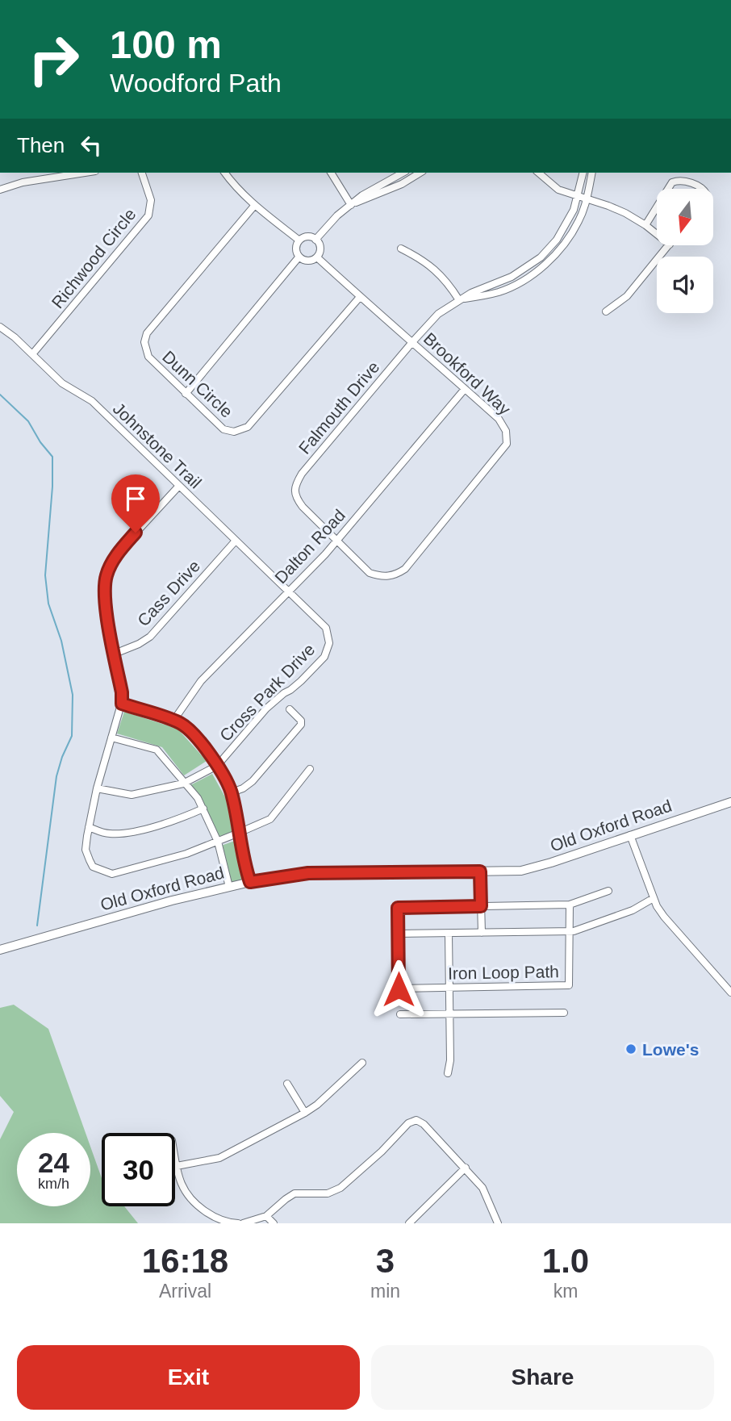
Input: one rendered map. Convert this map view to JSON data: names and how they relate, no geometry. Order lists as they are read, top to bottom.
{
  "streets": {
    "street": [
      "Richwood Circle",
      "Brookford Way",
      "Dunn Circle",
      "Falmouth Drive",
      "Johnstone Trail",
      "Dalton Road",
      "Cass Drive",
      "Cross Park Drive",
      "Old Oxford Road",
      "Iron Loop Path"
    ]
  },
  "crossings": [
    ["Richwood Circle", "Johnstone Trail"],
    ["Brookford Way", "Dunn Circle"],
    ["Brookford Way", "Falmouth Drive"],
    ["Brookford Way", "Dalton Road"],
    ["Falmouth Drive", "Dalton Road"],
    ["Johnstone Trail", "Dalton Road"],
    ["Johnstone Trail", "Cass Drive"],
    ["Johnstone Trail", "Cross Park Drive"],
    ["Dalton Road", "Cross Park Drive"]
  ],
  "places": ["Lowe's"],
  "north": "bottom",
  "page": {
    "turn": ["100 m", "Woodford Path"],
    "then": "Then",
    "speed": "24 km/h",
    "limit": "30",
    "eta": [
      "16:18",
      "Arrival",
      "3",
      "min",
      "1.0",
      "km"
    ],
    "buttons": ["Exit", "Share"]
  }
}
